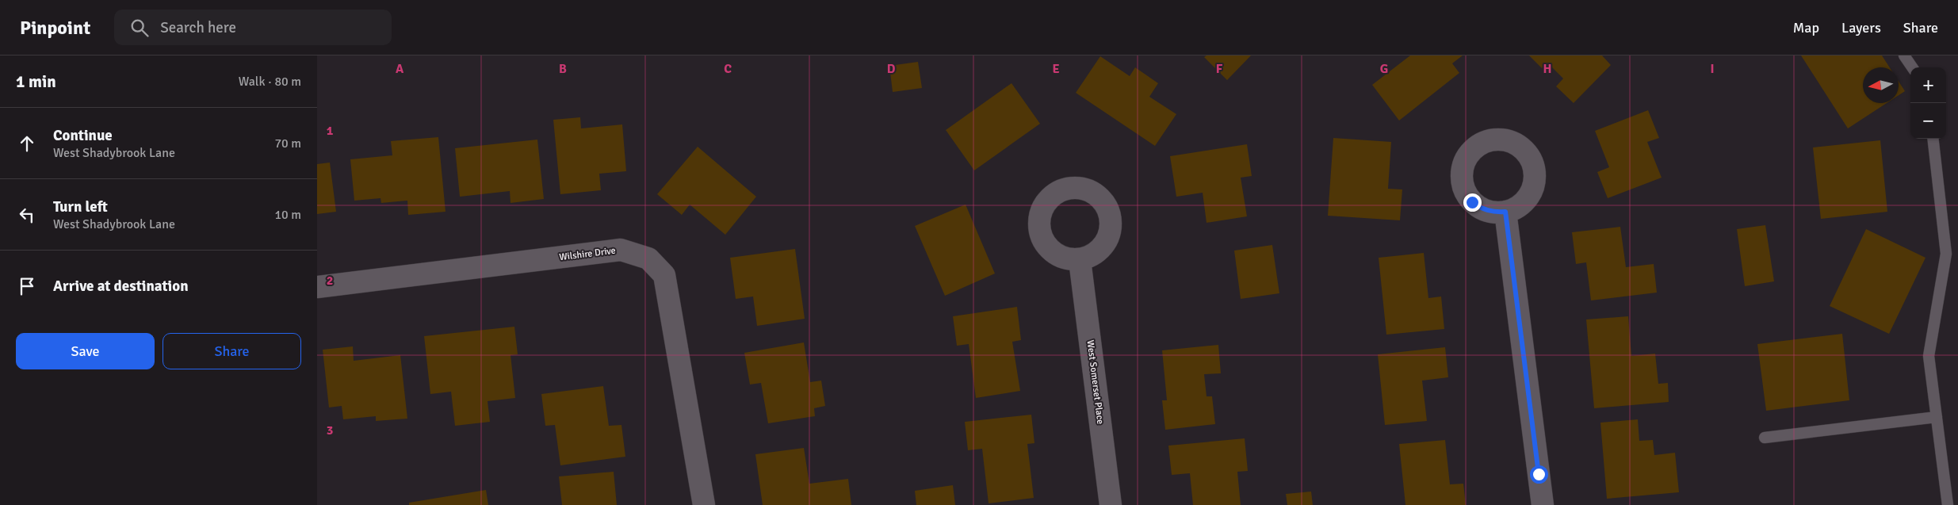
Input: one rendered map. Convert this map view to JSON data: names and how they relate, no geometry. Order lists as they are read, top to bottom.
{
  "streets": {
    "street": ["Wilshire Drive", "West Somerset Place"]
  },
  "north": "left",
  "page": {
    "header": "Pinpoint",
    "search": "Search here",
    "nav": ["Map", "Layers", "Share"],
    "heading": ["1 min", "Walk · 80 m"],
    "map_buttons": ["+", "−"],
    "list": [
      ["Continue", "West Shadybrook Lane", "70 m"],
      ["Turn left", "West Shadybrook Lane", "10 m"],
      "Arrive at destination"
    ],
    "buttons": ["Save", "Share"]
  },
  "grid": {
    "columns": [
      "A",
      "B",
      "C",
      "D",
      "E",
      "F",
      "G",
      "H",
      "I"
    ],
    "rows": ["1", "2", "3"]
  }
}
